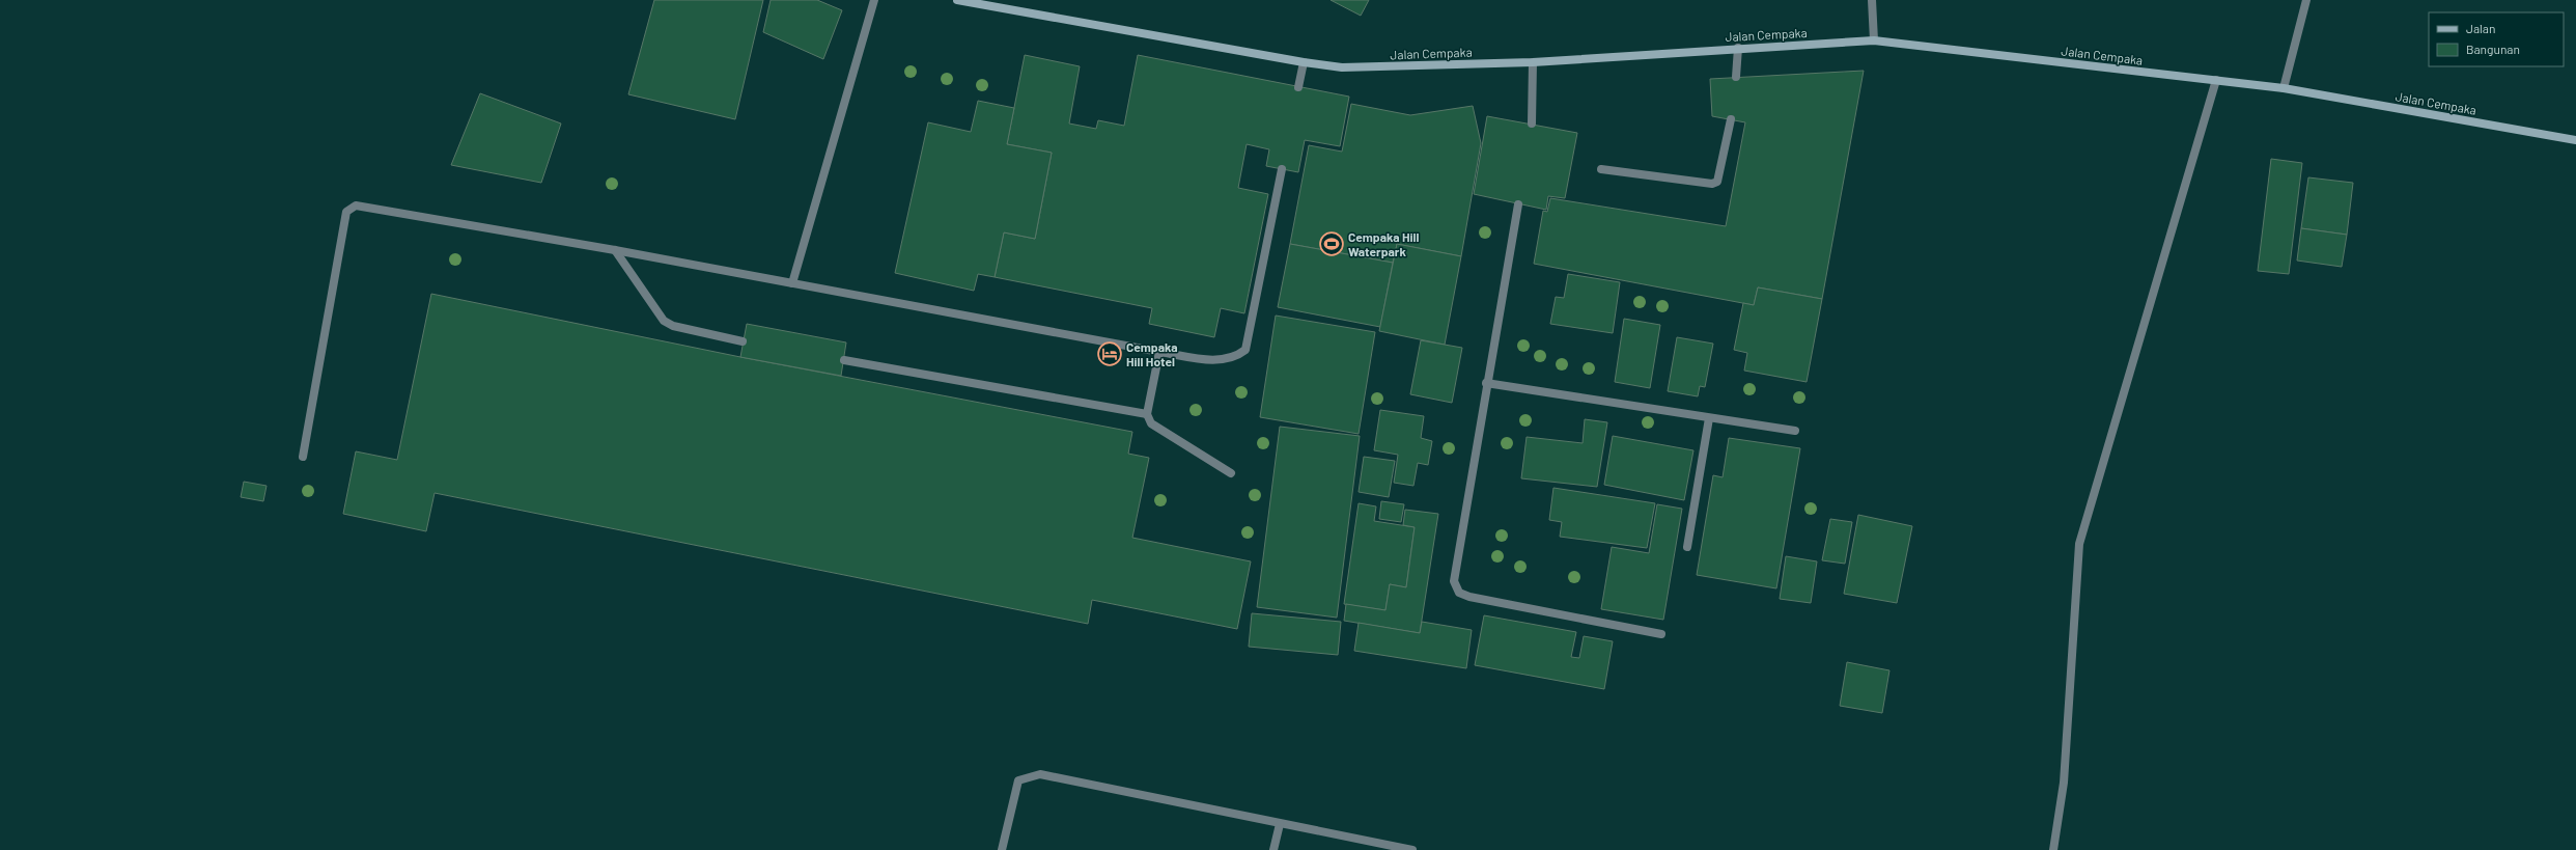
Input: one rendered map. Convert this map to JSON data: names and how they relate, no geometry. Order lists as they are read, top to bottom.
{
  "streets": {
    "main road": ["Jalan Cempaka"]
  },
  "places": {
    "sports": ["Cempaka Hill Waterpark"],
    "hotel": ["Cempaka Hill Hotel"]
  },
  "legend": ["Jalan", "Bangunan"]
}
